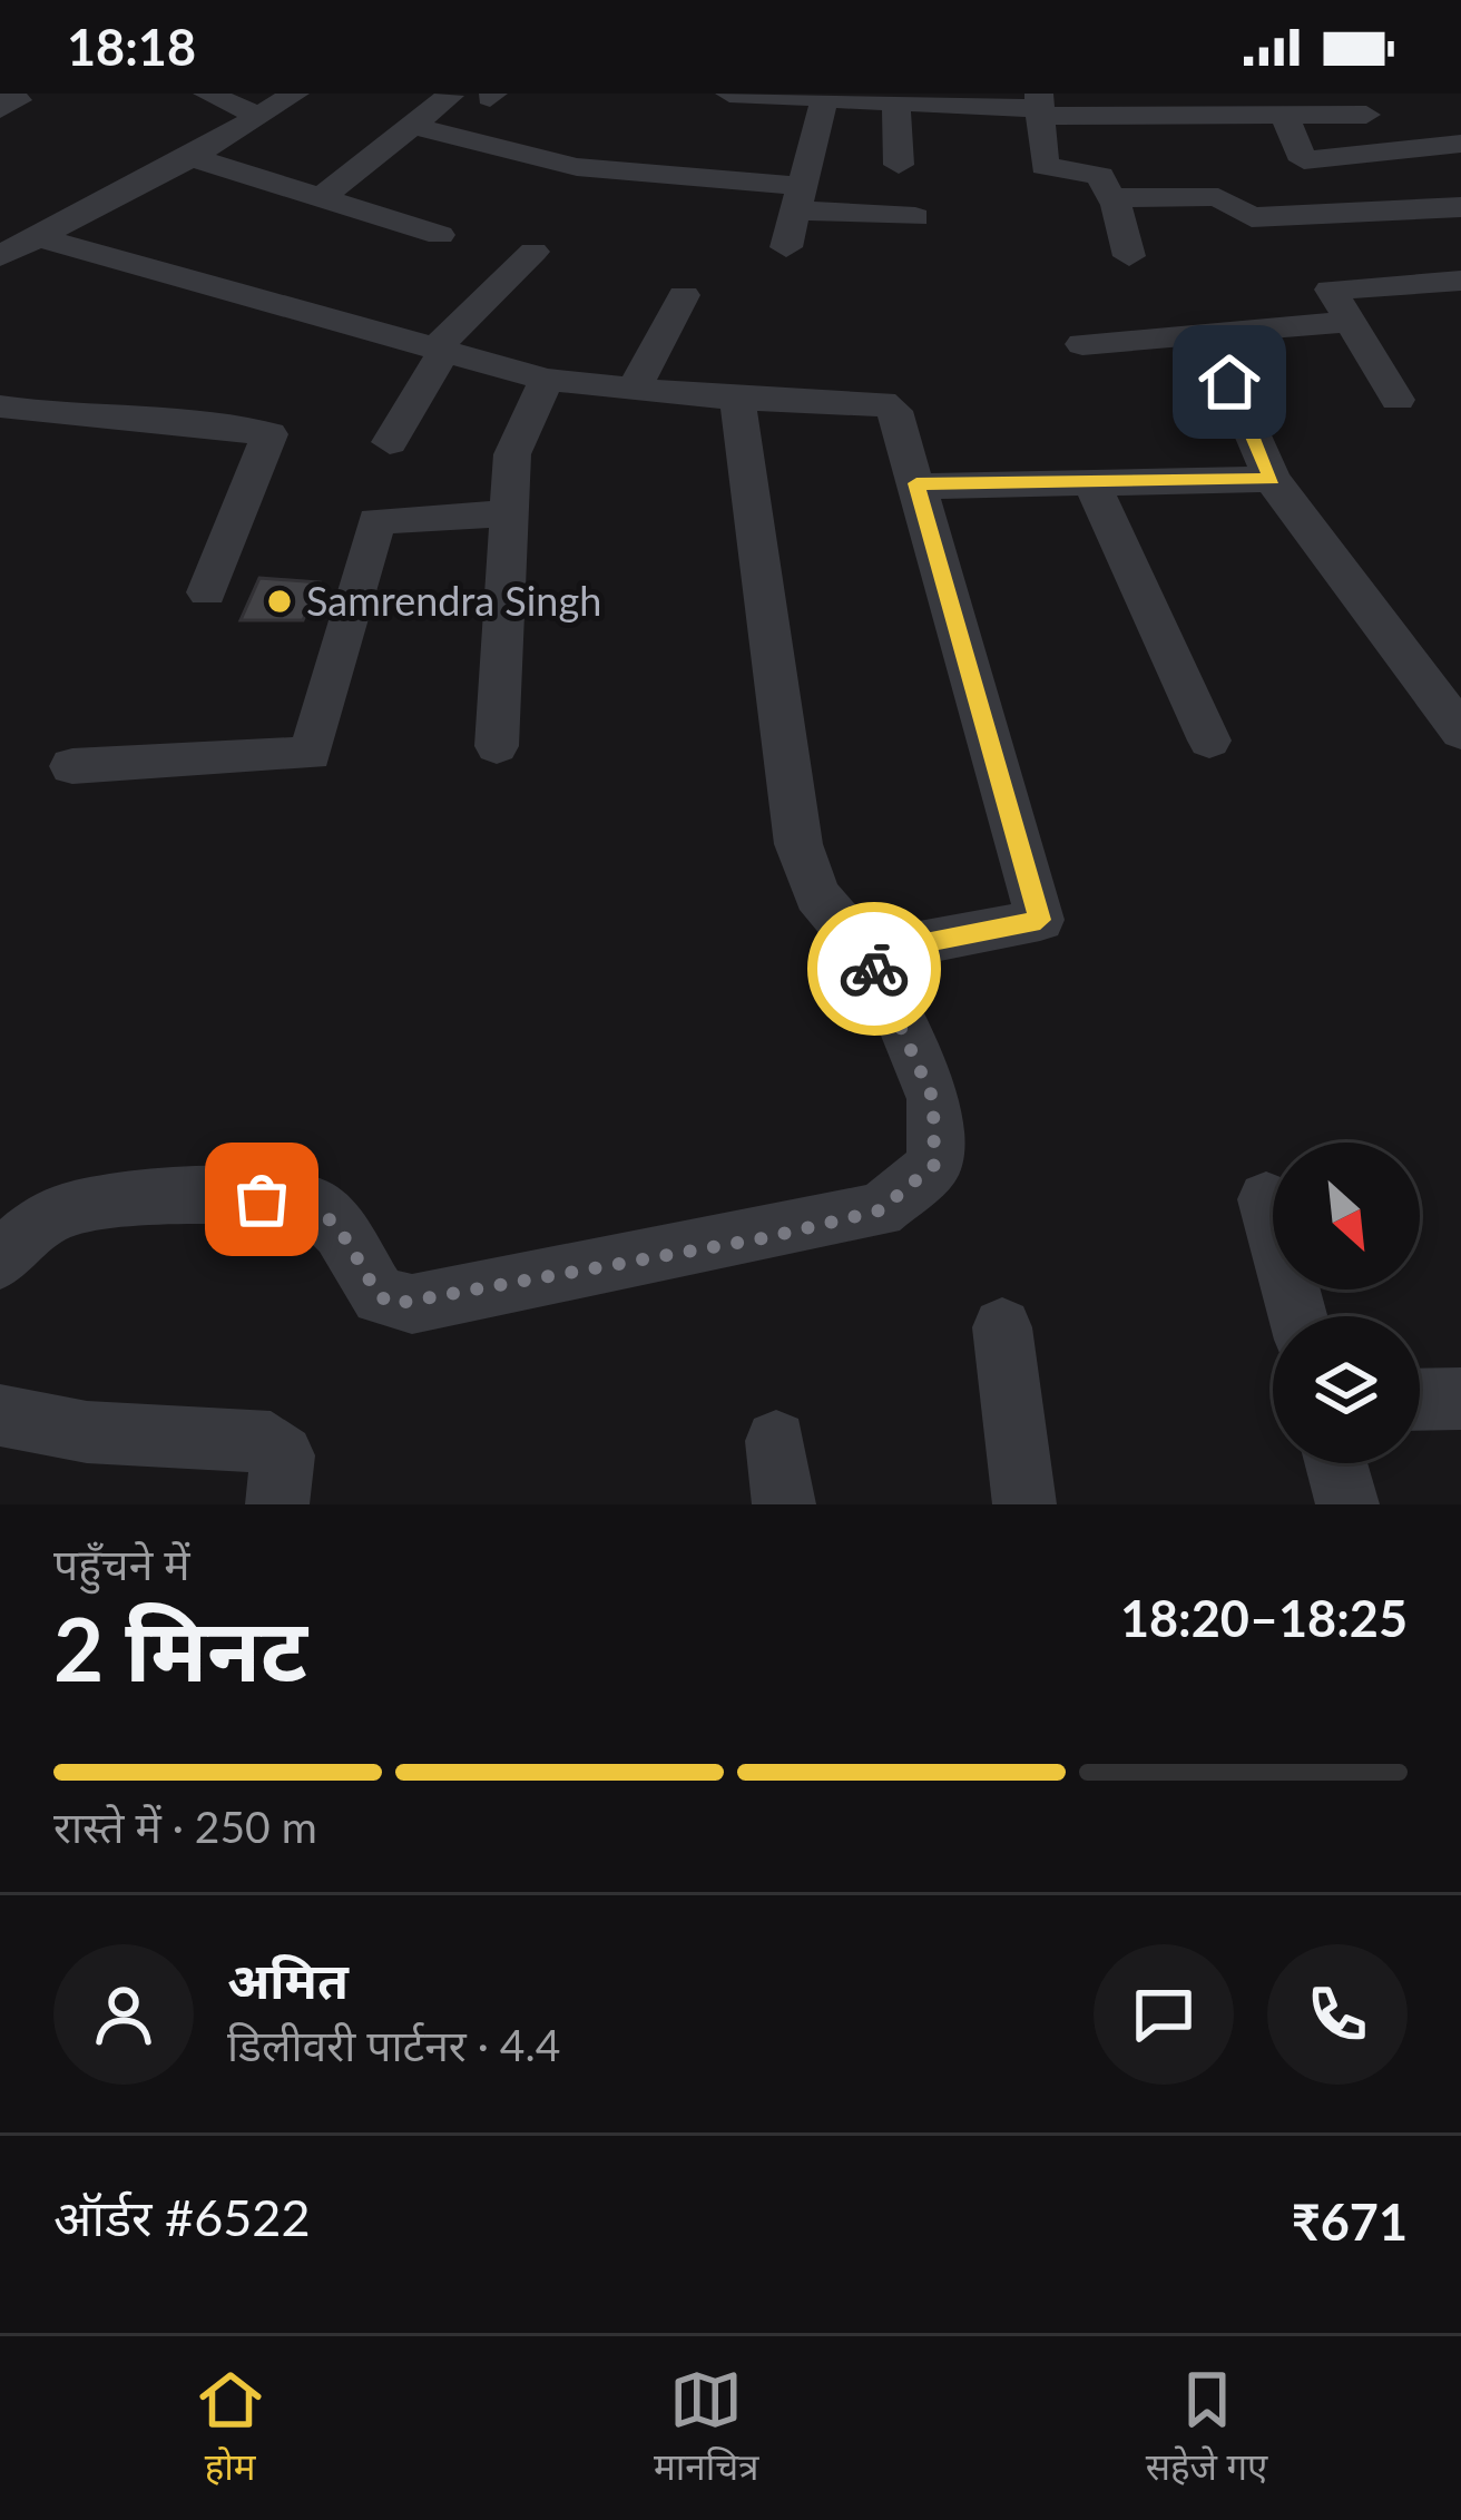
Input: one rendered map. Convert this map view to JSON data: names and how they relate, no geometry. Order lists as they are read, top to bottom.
{
  "places": ["Samrendra Singh"],
  "north": "bottom right",
  "page": {
    "status": "18:18",
    "heading": ["2 मिनट", "पहुँचने में", "18:20–18:25"],
    "panel": [
      "अमित",
      "डिलीवरी पार्टनर · 4.4",
      "ऑर्डर #6522",
      "₹671"
    ],
    "bar": "रास्ते में · 250 m",
    "tabs": ["होम", "मानचित्र", "सहेजे गए"]
  }
}
